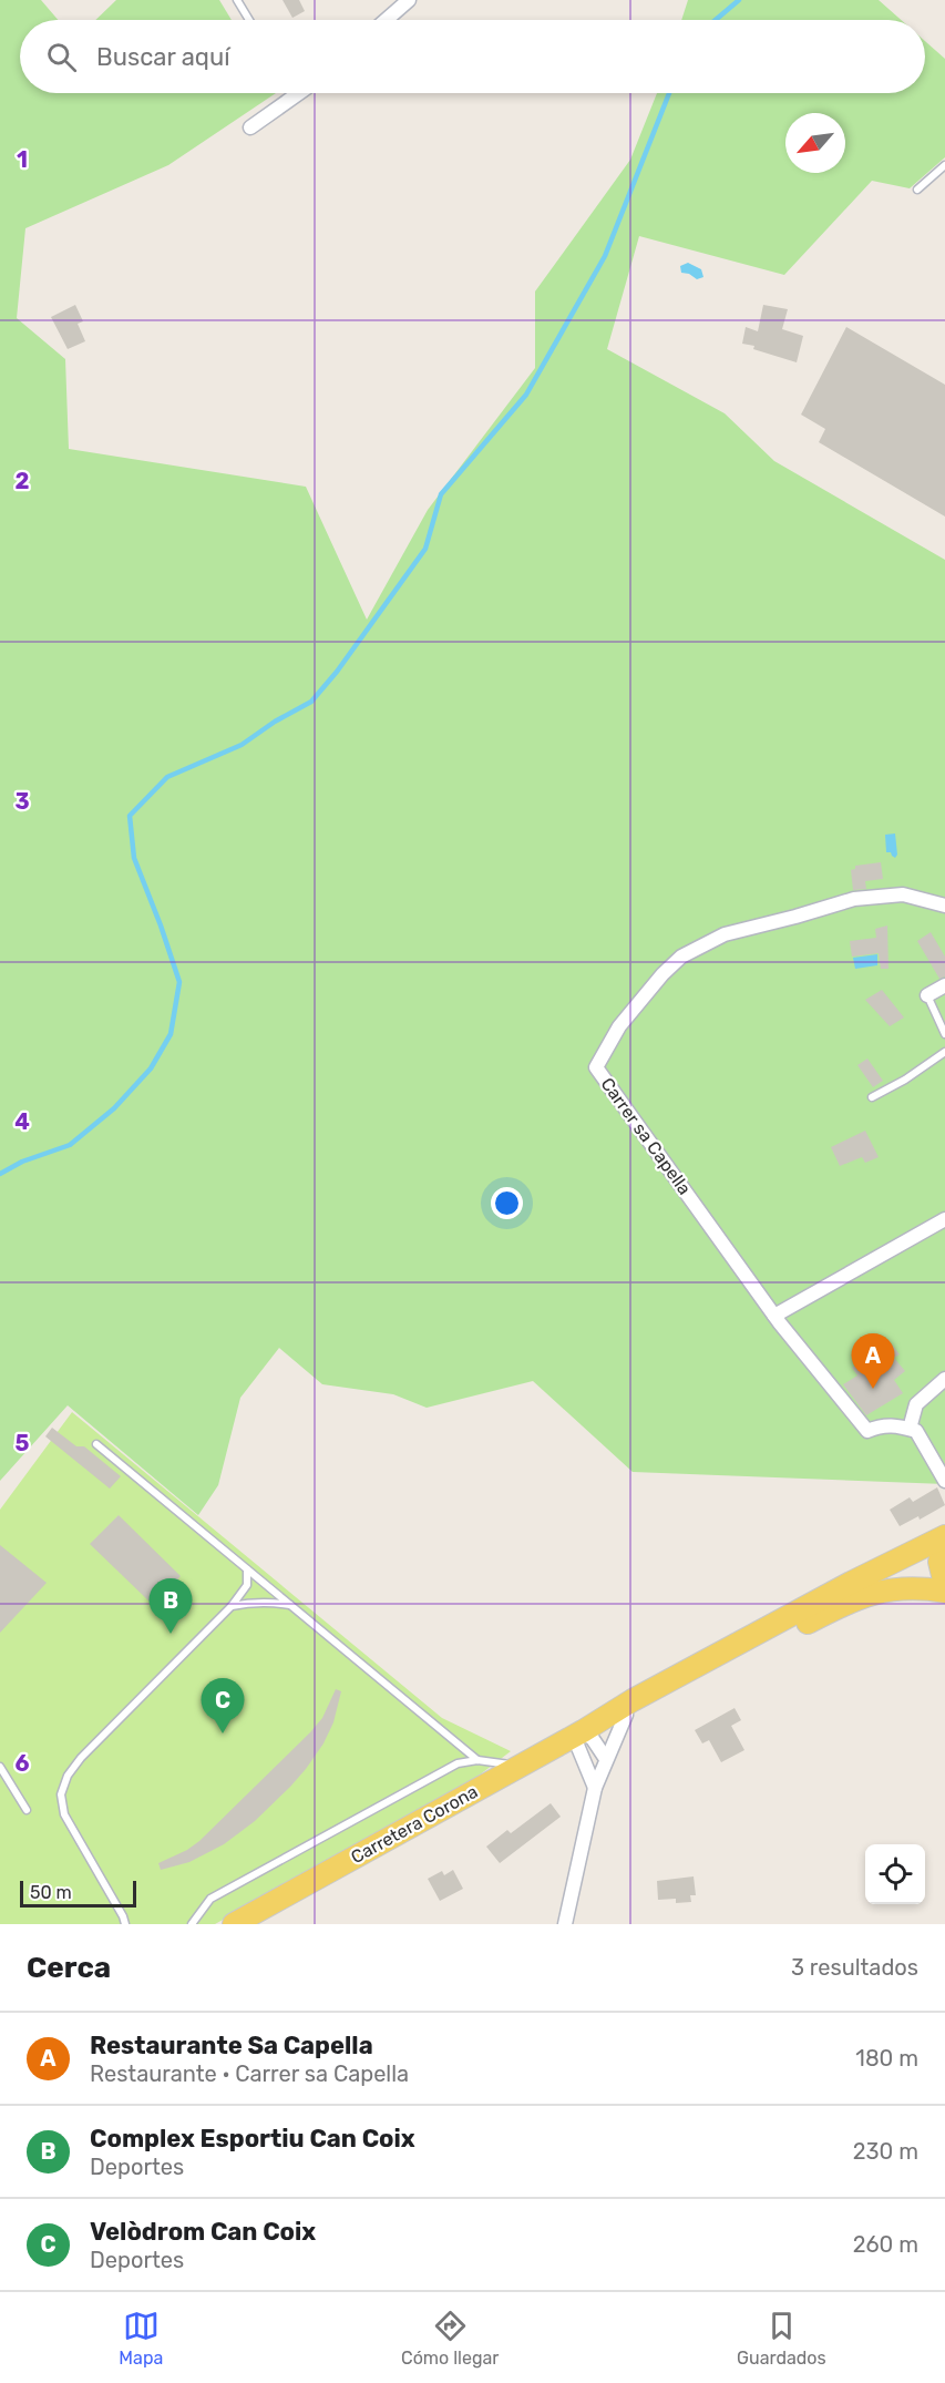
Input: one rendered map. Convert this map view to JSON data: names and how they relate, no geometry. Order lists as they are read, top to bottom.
{
  "streets": {
    "main road": ["Carretera Corona"],
    "street": ["Carrer sa Capella"]
  },
  "scale_bar": "50 m",
  "north": "bottom left",
  "page": {
    "search": "Buscar aquí",
    "pins": ["A", "B", "C"],
    "scale": "50 m",
    "heading": ["Cerca", "3 resultados"],
    "list": [
      {
        "mark": "A",
        "name": "Restaurante Sa Capella",
        "note": "Restaurante · Carrer sa Capella",
        "value": "180 m"
      },
      {
        "mark": "B",
        "name": "Complex Esportiu Can Coix",
        "note": "Deportes",
        "value": "230 m"
      },
      {
        "mark": "C",
        "name": "Velòdrom Can Coix",
        "note": "Deportes",
        "value": "260 m"
      }
    ],
    "nav": ["Mapa", "Cómo llegar", "Guardados"]
  },
  "grid": {
    "rows": [
      "1",
      "2",
      "3",
      "4",
      "5",
      "6"
    ]
  }
}
